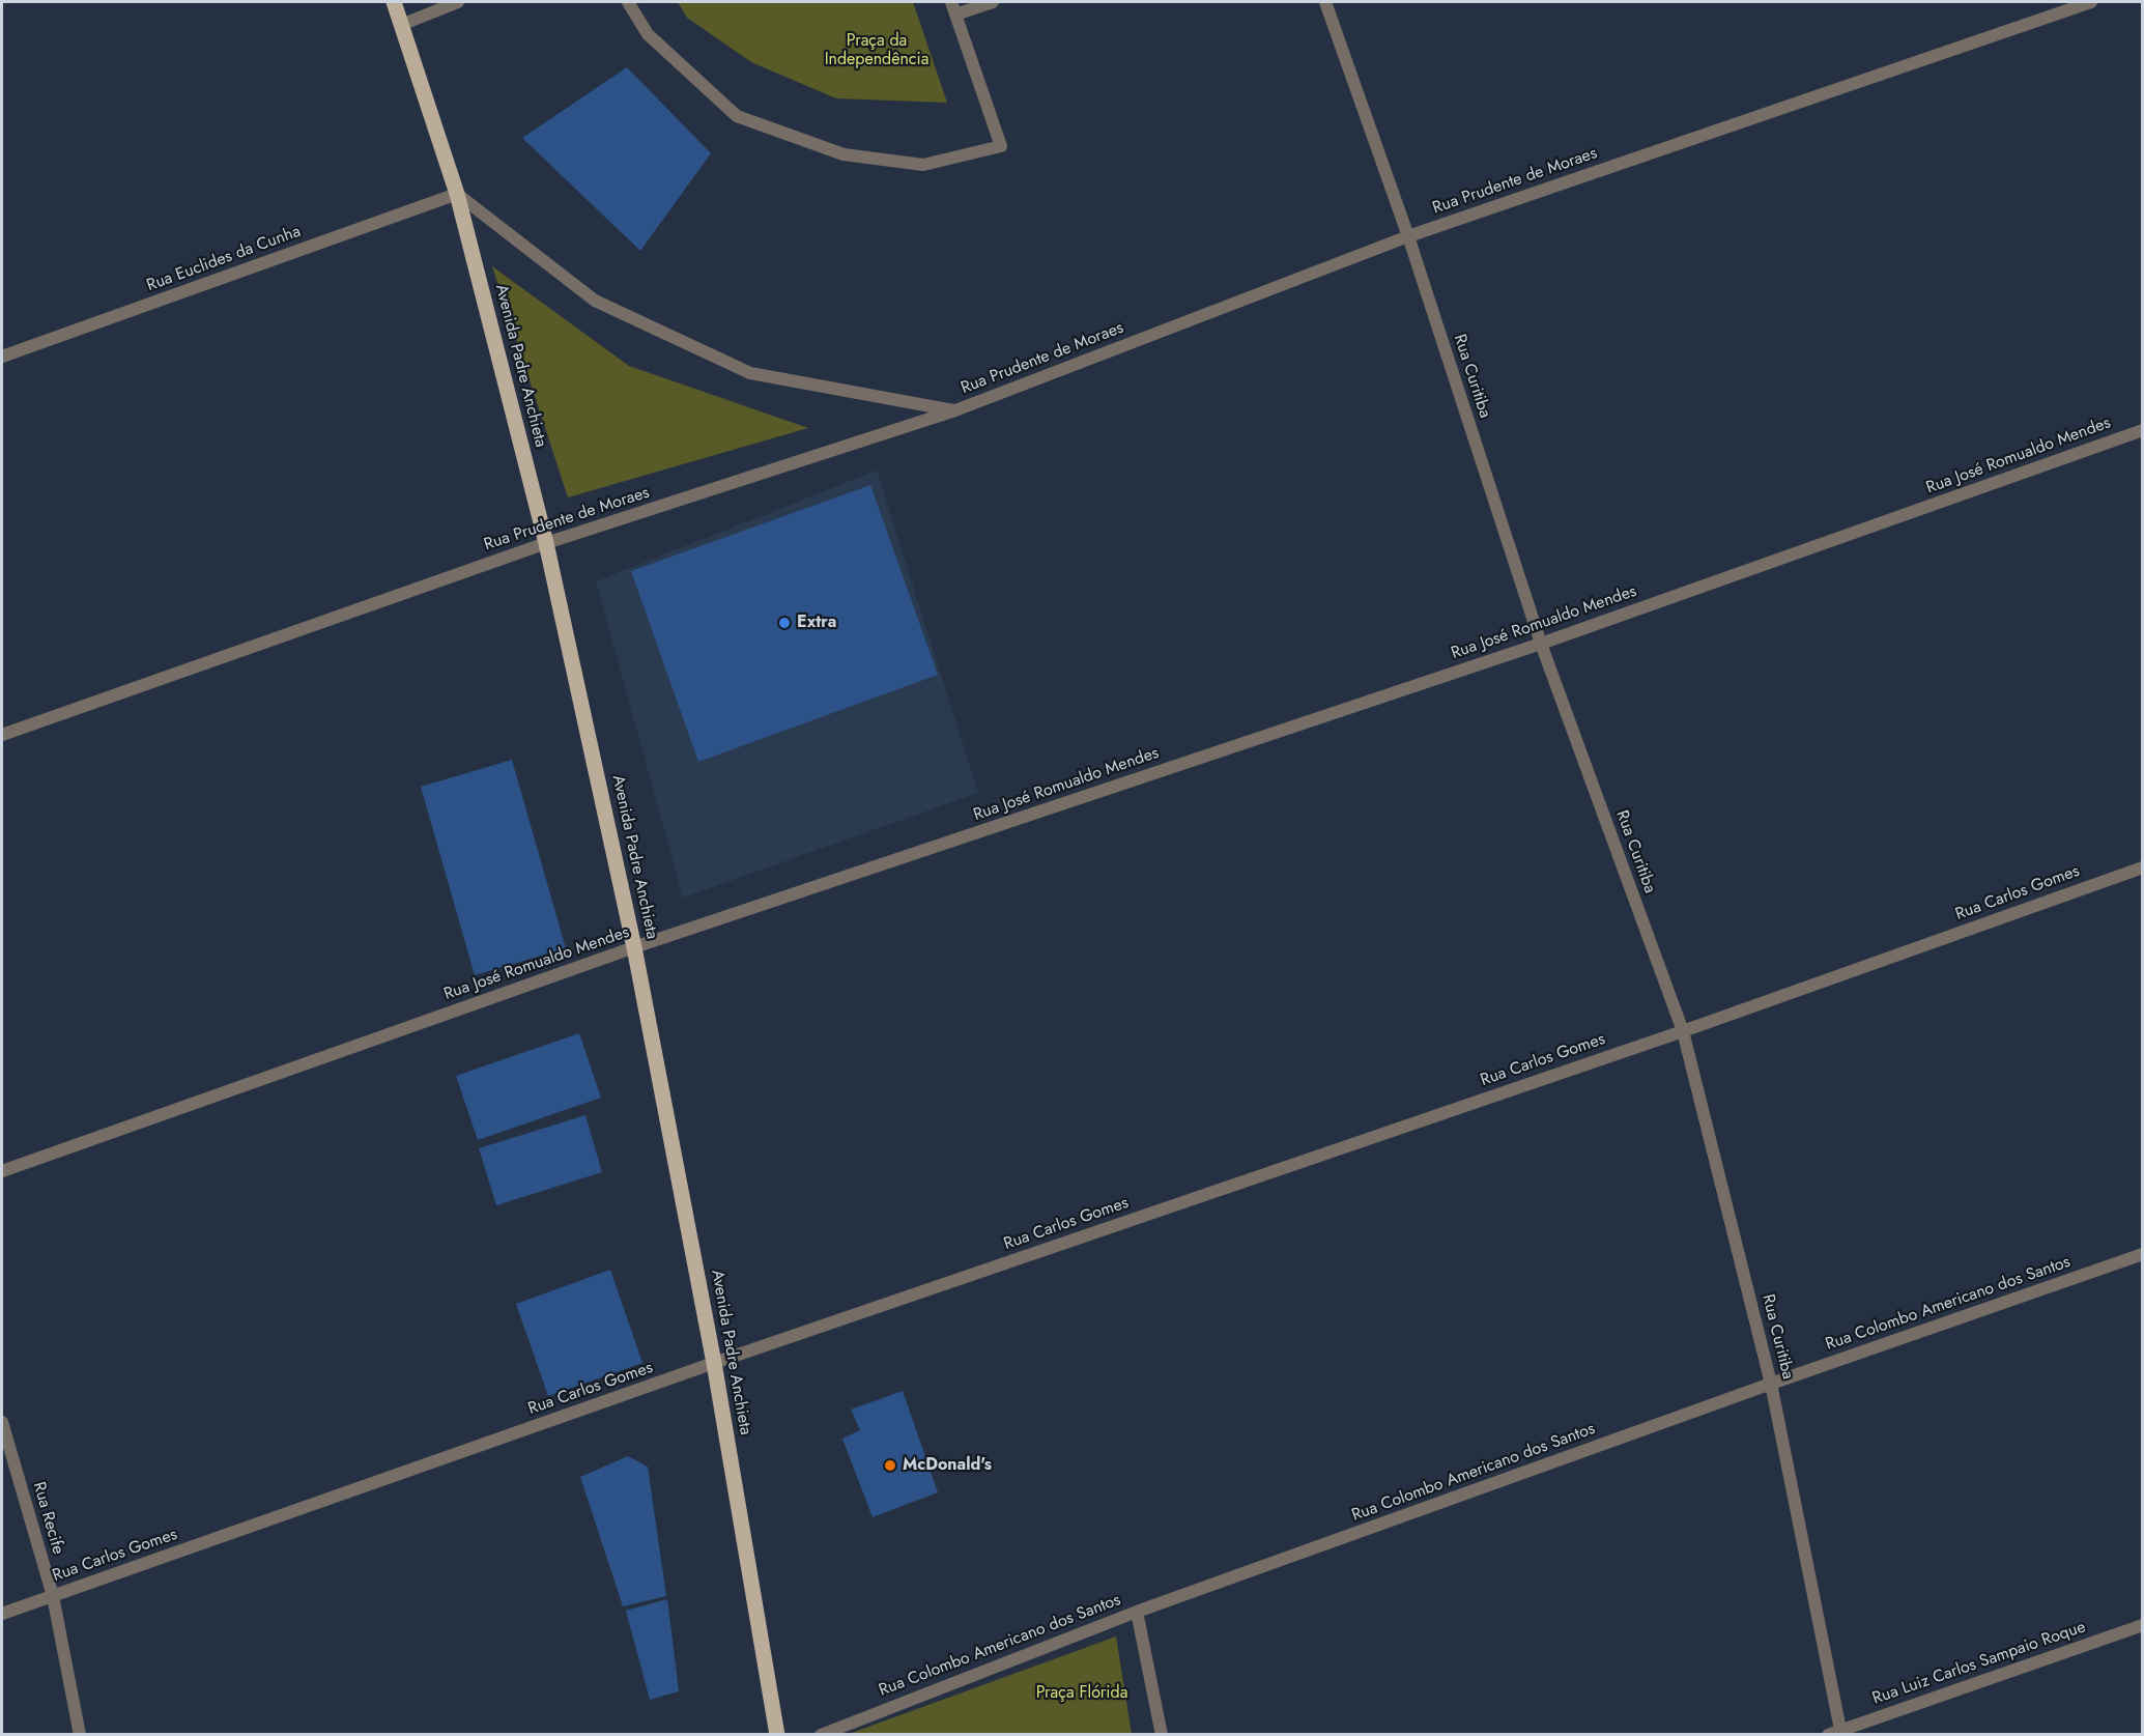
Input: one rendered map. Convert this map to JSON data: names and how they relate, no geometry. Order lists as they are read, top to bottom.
{
  "streets": {
    "main road": ["Avenida Padre Anchieta"],
    "street": [
      "Rua Prudente de Moraes",
      "Rua Euclides da Cunha",
      "Rua Curitiba",
      "Rua José Romualdo Mendes",
      "Rua Carlos Gomes",
      "Rua Colombo Americano dos Santos",
      "Rua Recife",
      "Rua Luiz Carlos Sampaio Roque"
    ]
  },
  "crossings": [
    ["Rua Prudente de Moraes", "Avenida Padre Anchieta"],
    ["Rua Prudente de Moraes", "Rua Curitiba"],
    ["Rua Euclides da Cunha", "Avenida Padre Anchieta"],
    ["Avenida Padre Anchieta", "Rua José Romualdo Mendes"],
    ["Avenida Padre Anchieta", "Rua Carlos Gomes"],
    ["Rua Curitiba", "Rua José Romualdo Mendes"],
    ["Rua Curitiba", "Rua Carlos Gomes"],
    ["Rua Curitiba", "Rua Colombo Americano dos Santos"],
    ["Rua Curitiba", "Rua Luiz Carlos Sampaio Roque"],
    ["Rua Carlos Gomes", "Rua Recife"]
  ],
  "parks": ["Praça da Independência", "Praça Flórida"],
  "places": ["Extra", "McDonald's"]
}
